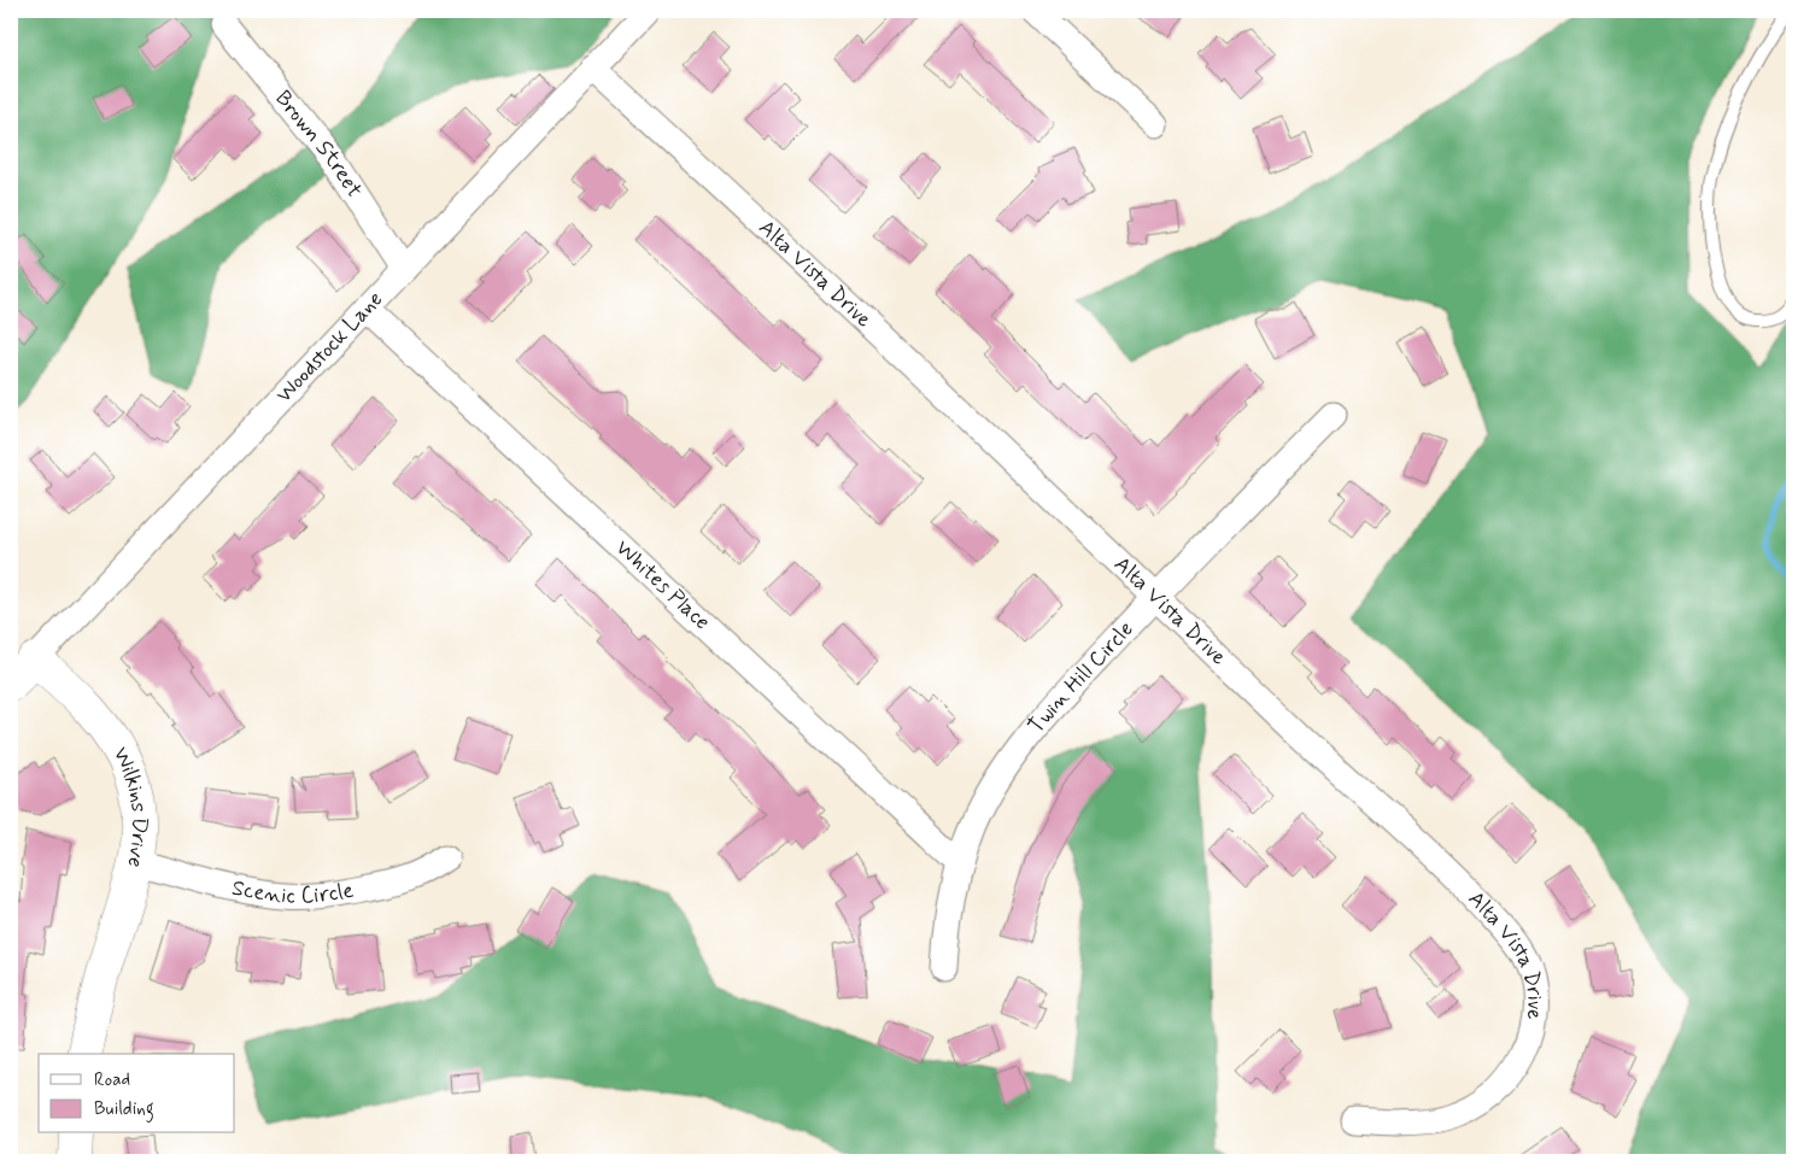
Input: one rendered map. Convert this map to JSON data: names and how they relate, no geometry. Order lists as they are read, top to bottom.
{
  "streets": {
    "street": [
      "Brown Street",
      "Alta Vista Drive",
      "Woodstock Lane",
      "Whites Place",
      "Twin Hill Circle",
      "Wilkins Drive",
      "Scenic Circle"
    ]
  },
  "crossings": [
    ["Brown Street", "Woodstock Lane"],
    ["Alta Vista Drive", "Woodstock Lane"],
    ["Alta Vista Drive", "Twin Hill Circle"],
    ["Woodstock Lane", "Whites Place"],
    ["Woodstock Lane", "Wilkins Drive"],
    ["Whites Place", "Twin Hill Circle"],
    ["Wilkins Drive", "Scenic Circle"]
  ],
  "legend": ["Road", "Building"]
}
